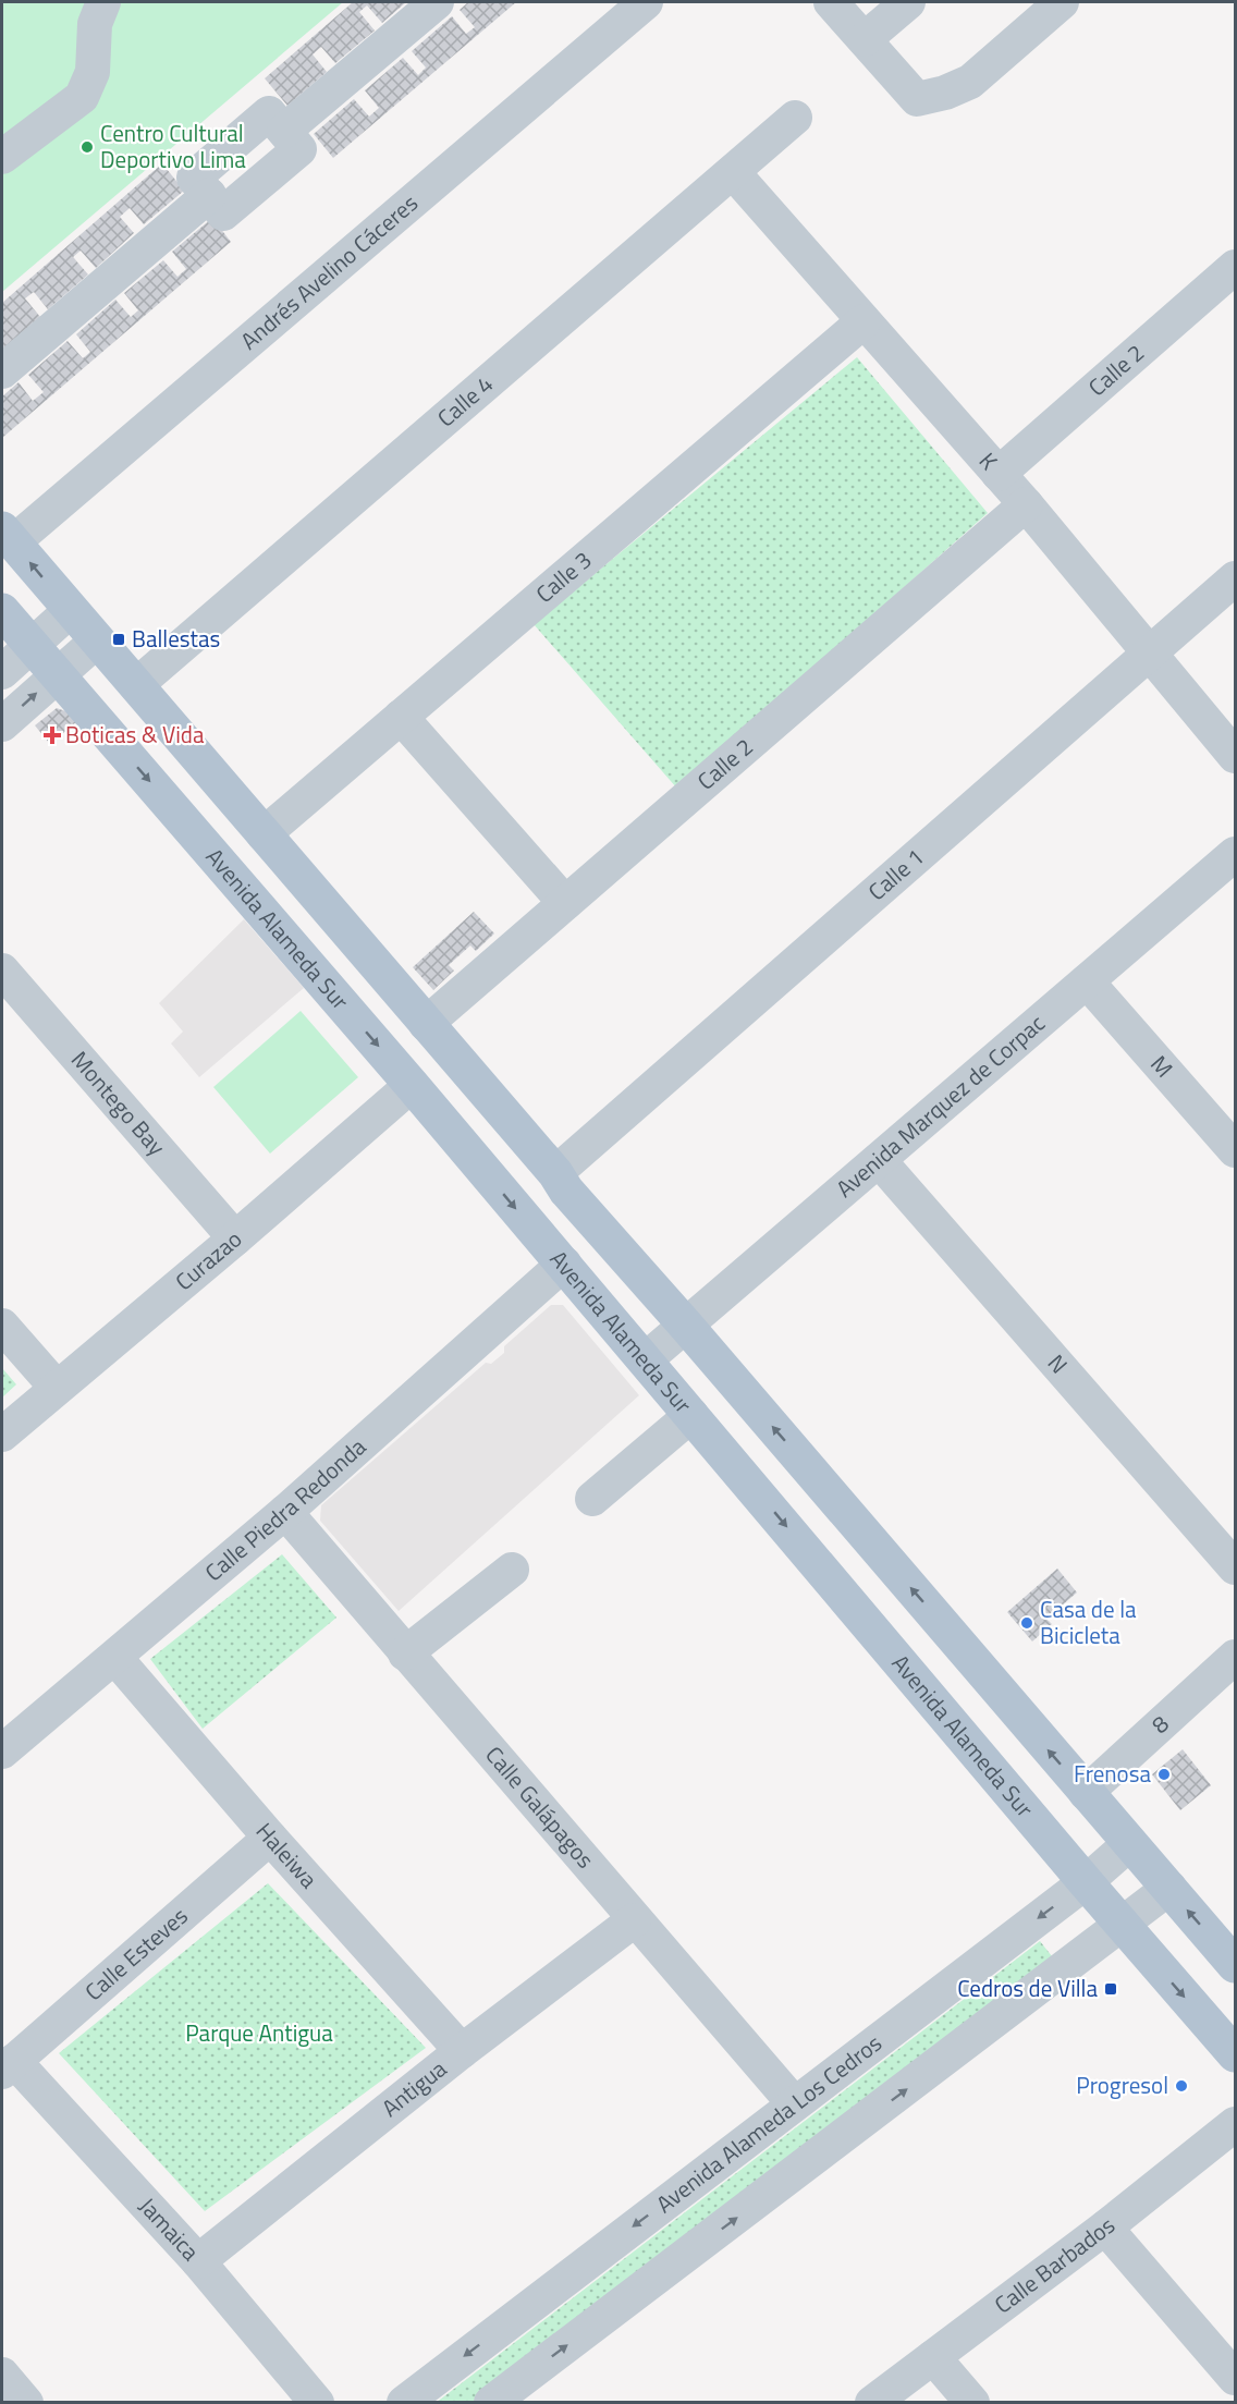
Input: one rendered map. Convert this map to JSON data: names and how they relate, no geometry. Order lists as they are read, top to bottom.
{
  "streets": {
    "main road": ["Avenida Alameda Sur"],
    "street": [
      "Andrés Avelino Cáceres",
      "Calle 2",
      "Calle 4",
      "K",
      "Calle 3",
      "Calle 1",
      "M",
      "Montego Bay",
      "Avenida Marquez de Corpac",
      "Curazao",
      "N",
      "Calle Piedra Redonda",
      "8",
      "Calle Galápagos",
      "Haleiwa",
      "Calle Esteves",
      "Antigua",
      "Avenida Alameda Los Cedros",
      "Jamaica",
      "Calle Barbados"
    ]
  },
  "crossings": [
    ["Calle 2", "K"],
    ["Calle 4", "K"],
    ["K", "Calle 3"],
    ["K", "Calle 1"],
    ["Avenida Alameda Sur", "Avenida Marquez de Corpac"],
    ["Avenida Alameda Sur", "Curazao"],
    ["Avenida Alameda Sur", "Calle Piedra Redonda"],
    ["Avenida Alameda Sur", "Avenida Alameda Los Cedros"],
    ["M", "Avenida Marquez de Corpac"],
    ["Montego Bay", "Curazao"],
    ["Avenida Marquez de Corpac", "N"],
    ["Calle Piedra Redonda", "Calle Galápagos"],
    ["Calle Piedra Redonda", "Haleiwa"],
    ["Calle Galápagos", "Antigua"],
    ["Calle Galápagos", "Avenida Alameda Los Cedros"],
    ["Haleiwa", "Calle Esteves"],
    ["Haleiwa", "Antigua"],
    ["Calle Esteves", "Jamaica"],
    ["Antigua", "Jamaica"]
  ],
  "parks": ["Parque Antigua"],
  "places": {
    "other": [
      "Centro Cultural Deportivo Lima",
      "Casa de la Bicicleta",
      "Frenosa",
      "Progresol"
    ],
    "transit": ["Ballestas", "Cedros de Villa"],
    "health": ["Boticas & Vida"]
  }
}
